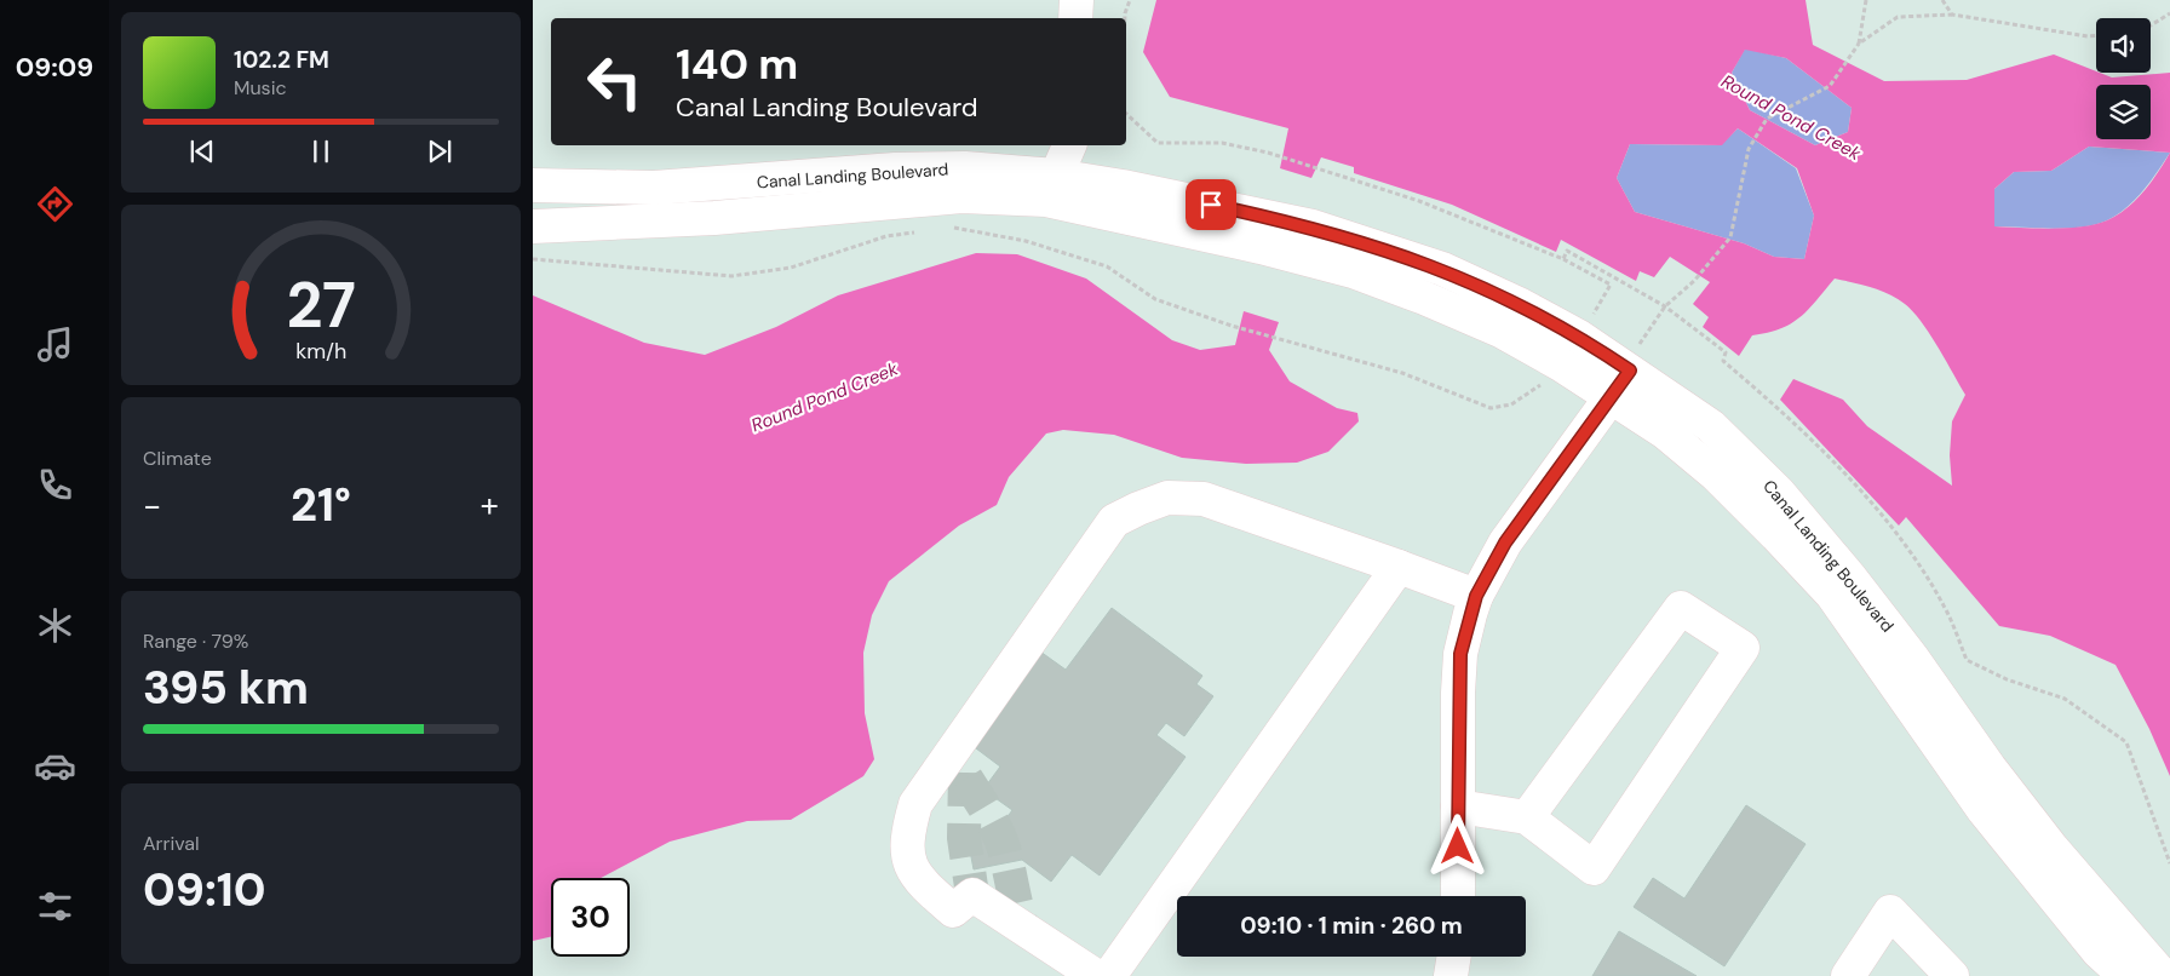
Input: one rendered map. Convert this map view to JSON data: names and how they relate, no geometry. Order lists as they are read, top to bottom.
{
  "streets": {
    "street": ["Canal Landing Boulevard"]
  },
  "water": ["Round Pond Creek"],
  "page": {
    "tabs": "09:09",
    "turn": ["140 m", "Canal Landing Boulevard"],
    "song": ["102.2 FM", "Music"],
    "tile": [
      "Climate",
      ["Range · 79%", "395 km"],
      ["Arrival", "09:10"]
    ],
    "heat": ["−", "21°", "+"],
    "limit": "30",
    "trip": "09:10 · 1 min · 260 m",
    "gauge": ["27", "km/h"]
  }
}
